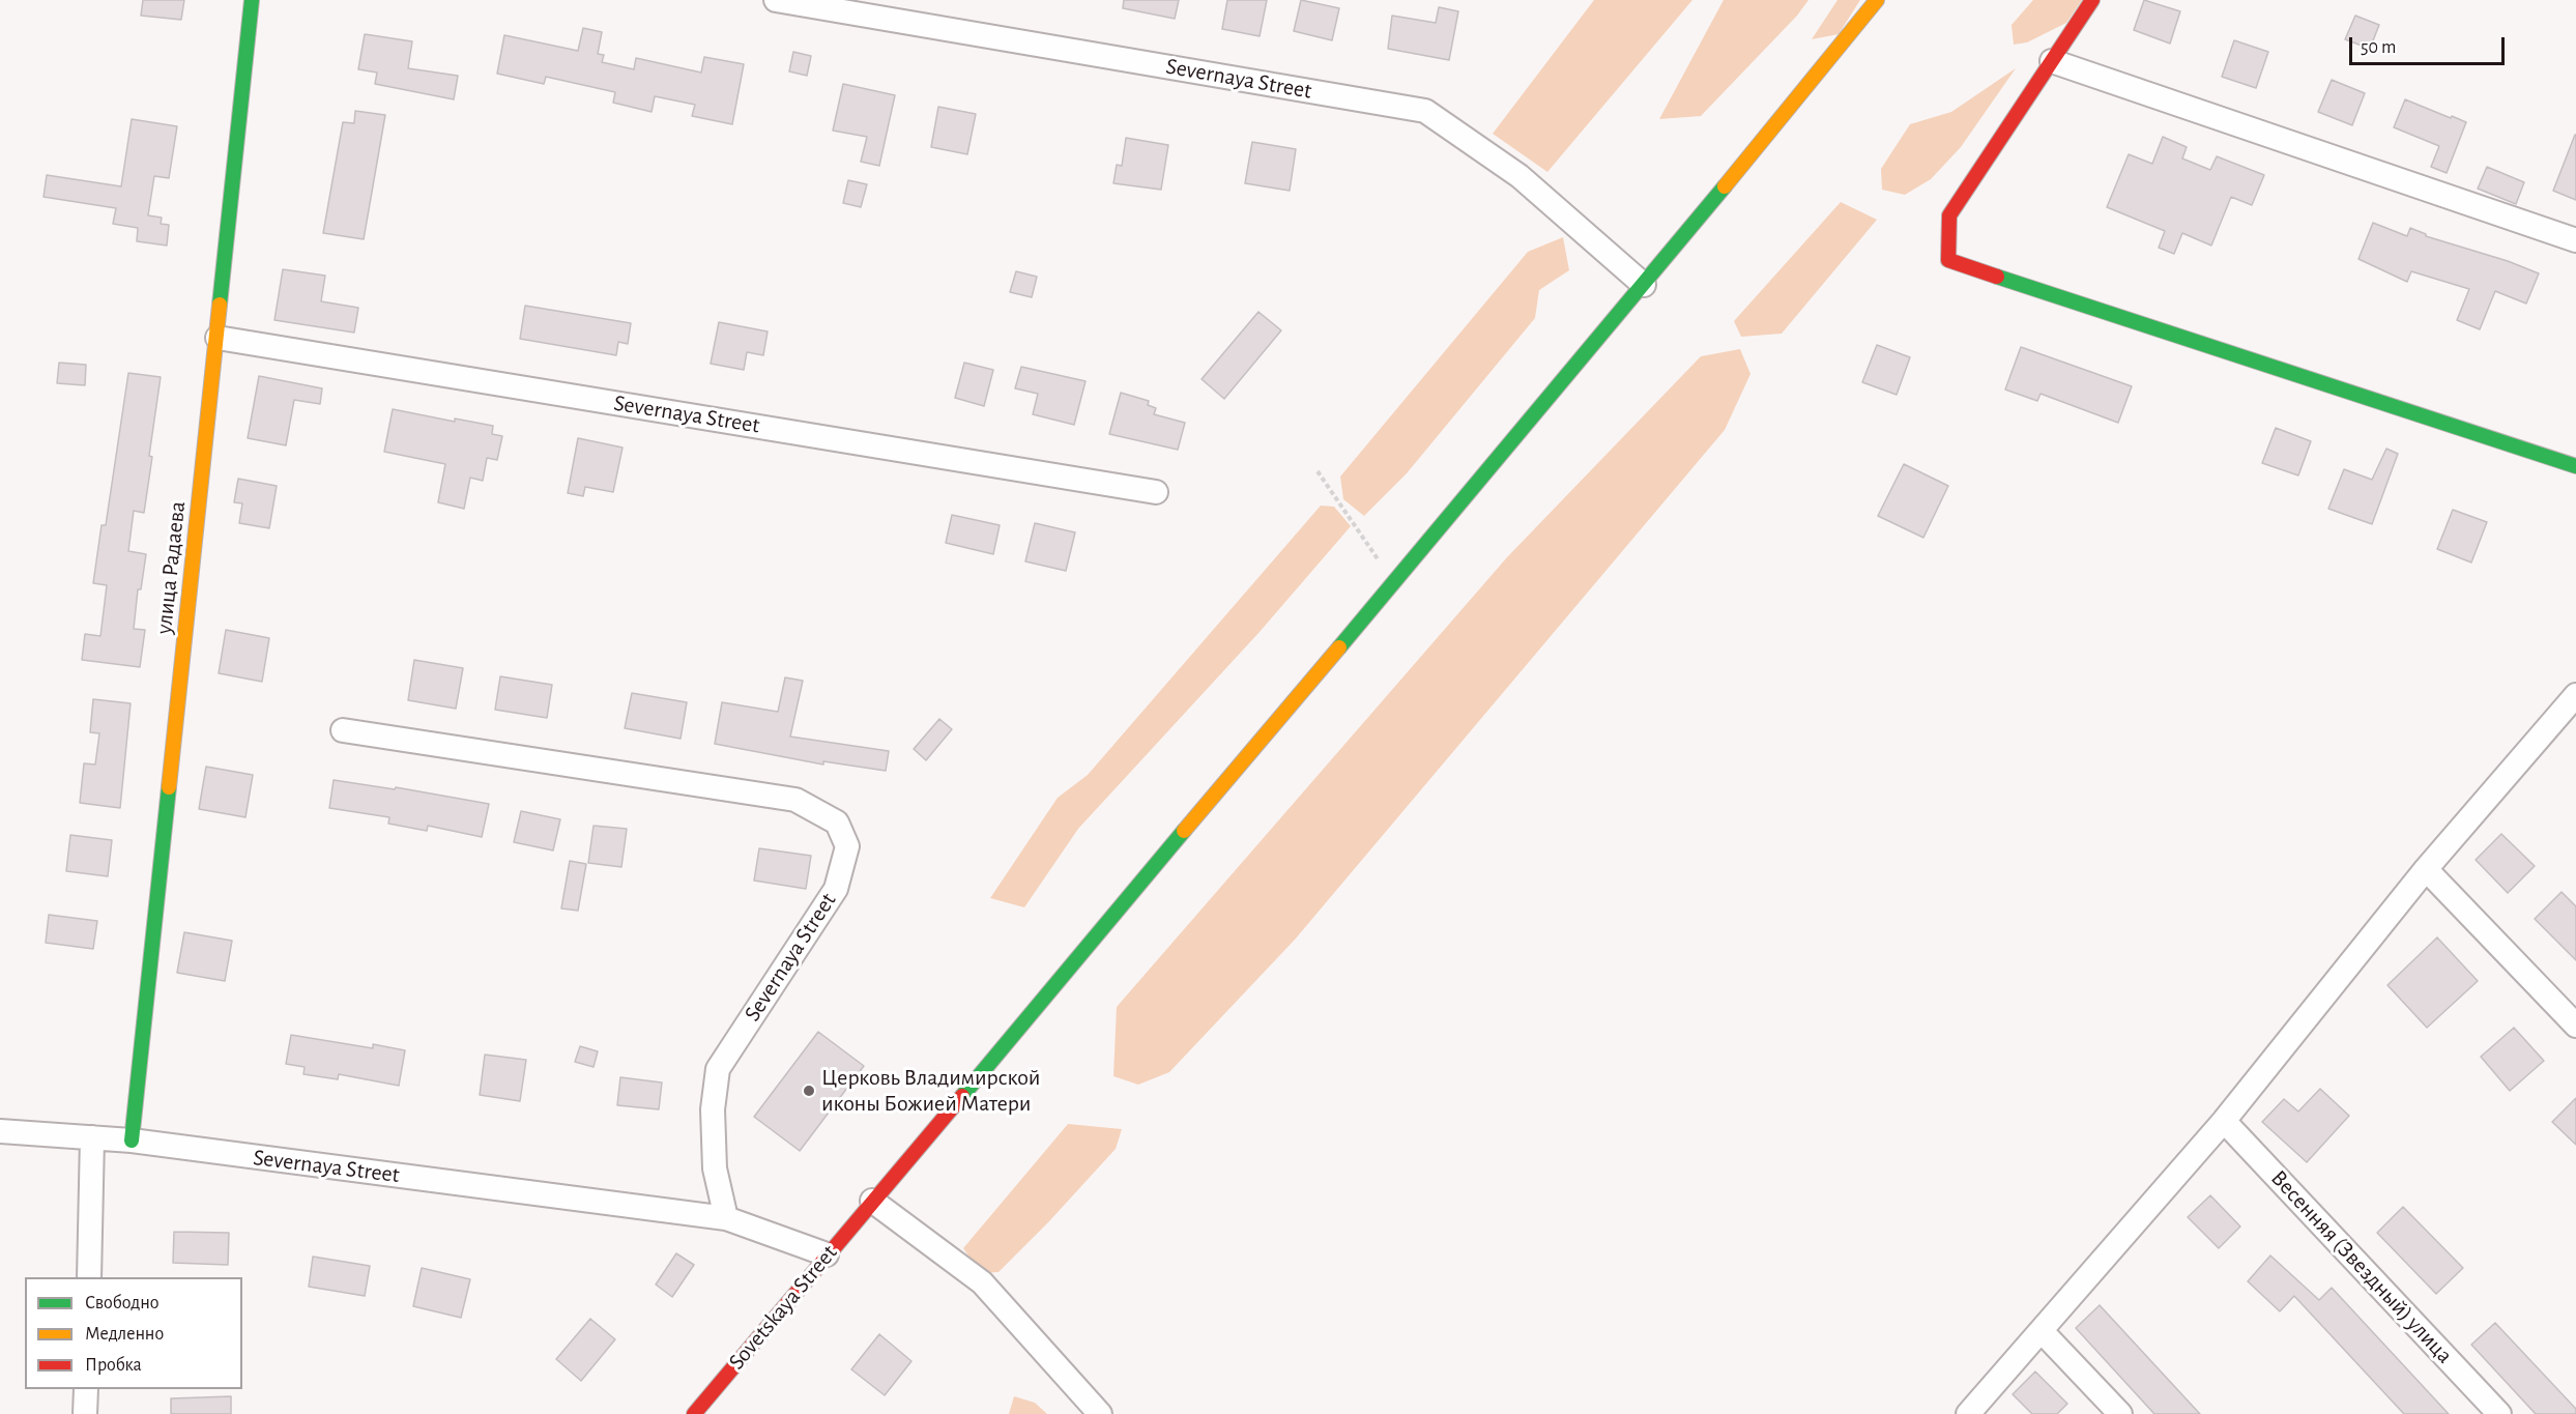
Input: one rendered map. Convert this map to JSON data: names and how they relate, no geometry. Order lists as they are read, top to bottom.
{
  "streets": {
    "street": [
      "Severnaya Street",
      "улица Радаева",
      "Весенняя (Звездный) улица",
      "Sovetskaya Street"
    ]
  },
  "crossings": [
    ["Severnaya Street", "улица Радаева"],
    ["Severnaya Street", "Sovetskaya Street"]
  ],
  "places": ["Церковь Владимирской иконы Божией Матери"],
  "legend": ["Свободно", "Медленно", "Пробка"],
  "scale_bar": "50 m"
}
